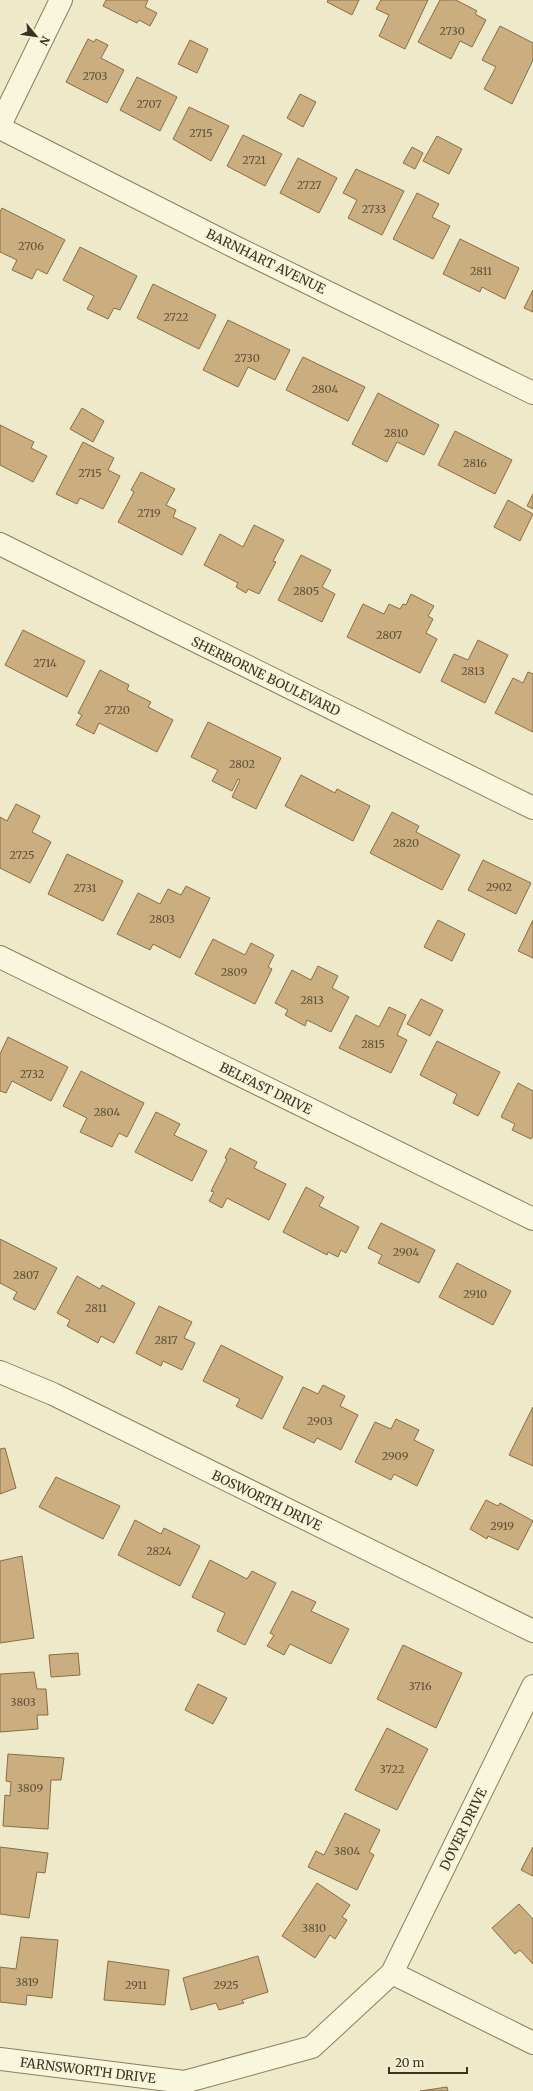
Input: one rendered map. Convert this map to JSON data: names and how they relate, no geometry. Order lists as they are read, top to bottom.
{
  "streets": {
    "street": [
      "BARNHART AVENUE",
      "SHERBORNE BOULEVARD",
      "BELFAST DRIVE",
      "BOSWORTH DRIVE",
      "DOVER DRIVE",
      "FARNSWORTH DRIVE"
    ]
  },
  "crossings": [
    ["DOVER DRIVE", "FARNSWORTH DRIVE"]
  ],
  "house_numbers": [
    "2730",
    "2703",
    "2707",
    "2715",
    "2721",
    "2727",
    "2733",
    "2706",
    "2811",
    "2722",
    "2730",
    "2804",
    "2810",
    "2816",
    "2715",
    "2719",
    "2805",
    "2807",
    "2714",
    "2813",
    "2720",
    "2802",
    "2820",
    "2725",
    "2902",
    "2731",
    "2803",
    "2809",
    "2813",
    "2815",
    "2732",
    "2804",
    "2904",
    "2807",
    "2910",
    "2811",
    "2817",
    "2903",
    "2909",
    "2919",
    "2824",
    "3716",
    "3803",
    "3722",
    "3809",
    "3804",
    "3810",
    "3819",
    "2911",
    "2925"
  ],
  "scale_bar": "20 m",
  "north": "bottom right"
}
